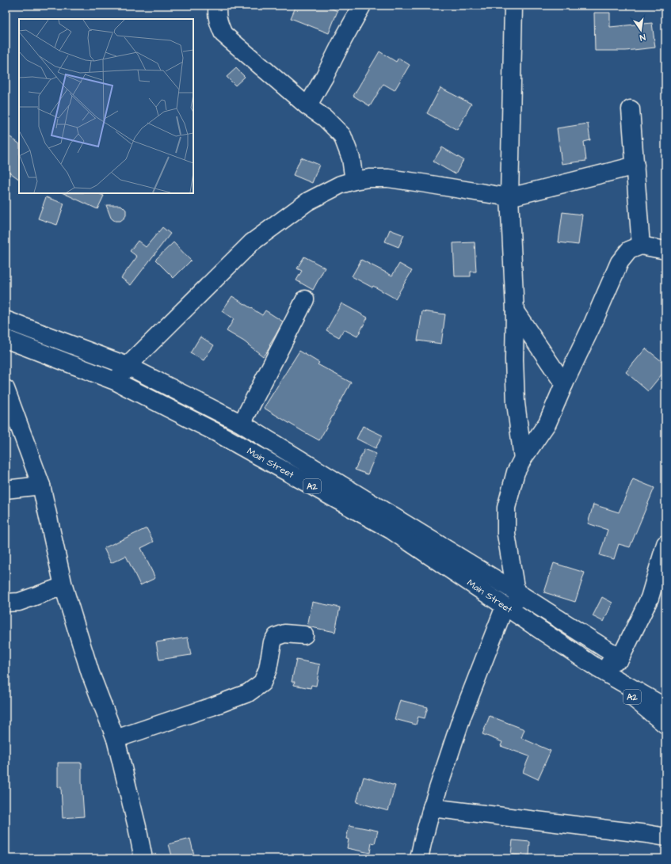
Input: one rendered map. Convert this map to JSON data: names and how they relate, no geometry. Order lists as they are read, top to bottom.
{
  "streets": {
    "main road": ["Main Street", "A2"]
  },
  "north": "bottom"
}
